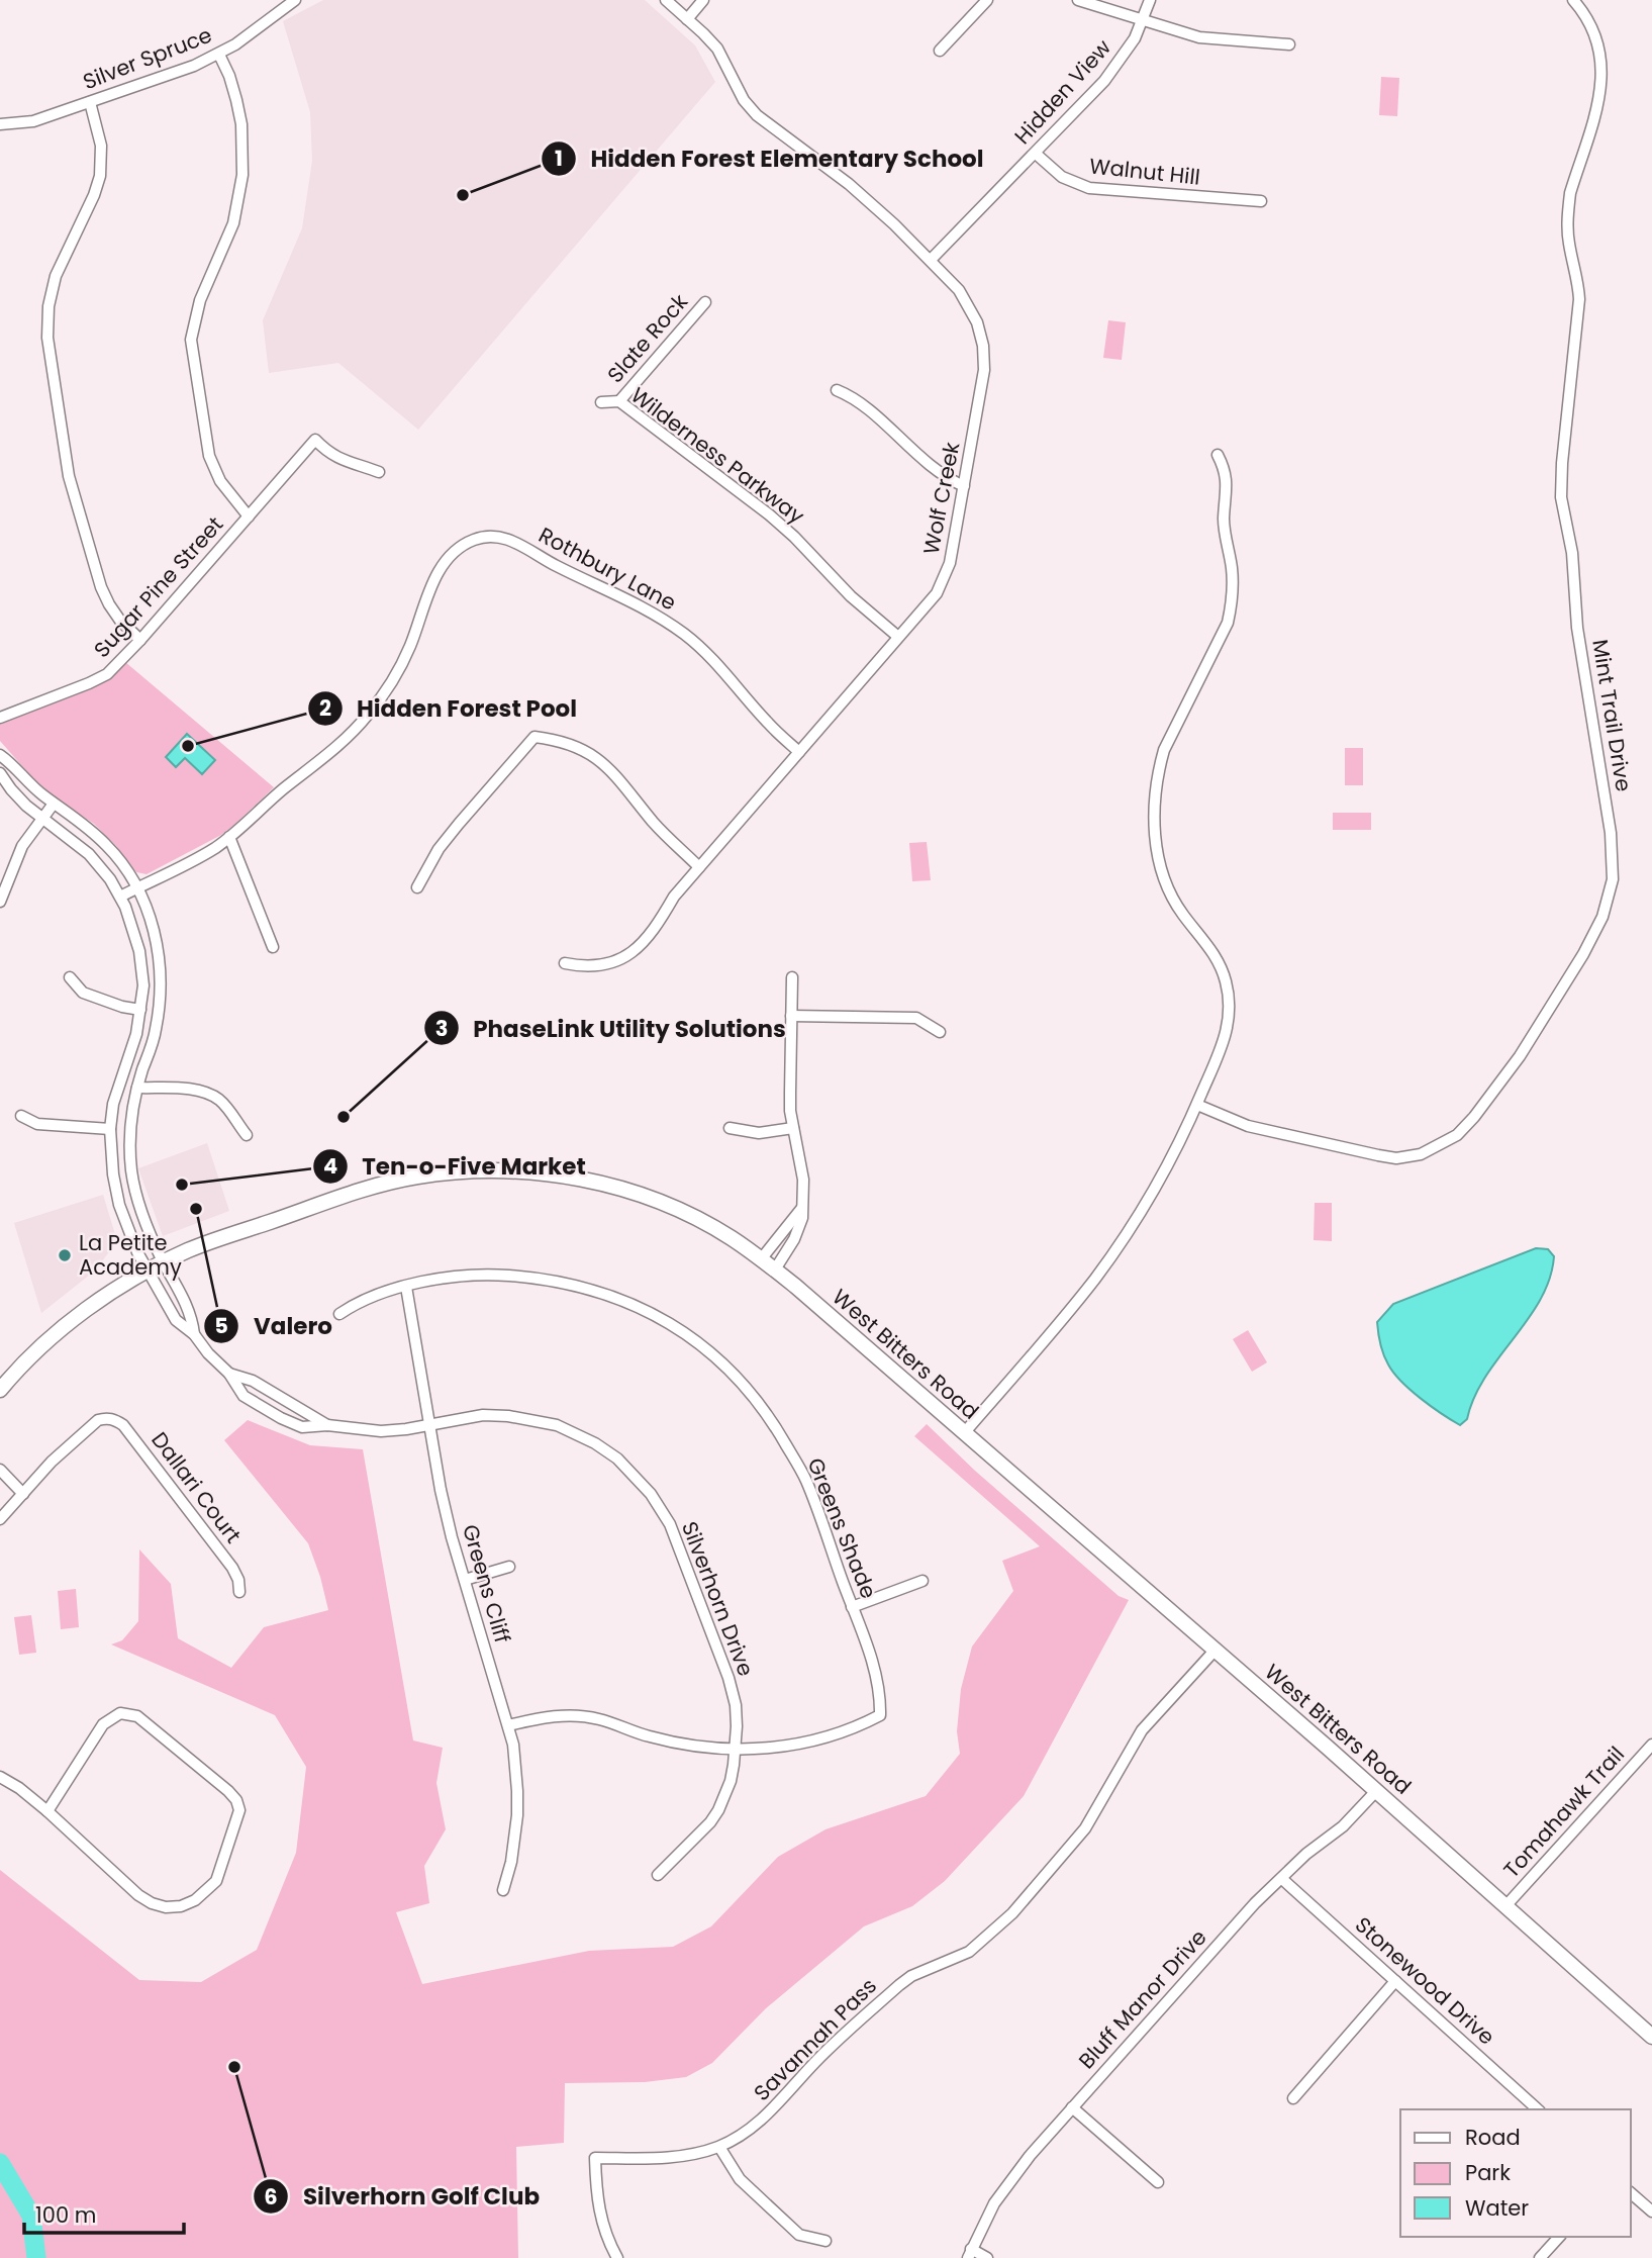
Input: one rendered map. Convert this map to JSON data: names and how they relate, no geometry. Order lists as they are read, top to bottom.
{
  "streets": {
    "main road": ["West Bitters Road"],
    "street": [
      "Silver Spruce",
      "Hidden View",
      "Walnut Hill",
      "Slate Rock",
      "Wilderness Parkway",
      "Wolf Creek",
      "Rothbury Lane",
      "Sugar Pine Street",
      "Mint Trail Drive",
      "Dallari Court",
      "Greens Shade",
      "Greens Cliff",
      "Silverhorn Drive",
      "Tomahawk Trail",
      "Stonewood Drive",
      "Bluff Manor Drive",
      "Savannah Pass"
    ]
  },
  "crossings": [
    ["Hidden View", "Walnut Hill"],
    ["Hidden View", "Wolf Creek"],
    ["Slate Rock", "Wilderness Parkway"],
    ["Wilderness Parkway", "Wolf Creek"],
    ["Wolf Creek", "Rothbury Lane"],
    ["West Bitters Road", "Silverhorn Drive"],
    ["West Bitters Road", "Tomahawk Trail"],
    ["West Bitters Road", "Bluff Manor Drive"],
    ["West Bitters Road", "Savannah Pass"],
    ["Greens Shade", "Greens Cliff"],
    ["Greens Shade", "Silverhorn Drive"],
    ["Greens Cliff", "Silverhorn Drive"],
    ["Stonewood Drive", "Bluff Manor Drive"]
  ],
  "places": [
    "Hidden Forest Elementary School",
    "Hidden Forest Pool",
    "PhaseLink Utility Solutions",
    "Ten-o-Five Market",
    "Valero",
    "La Petite Academy",
    "Silverhorn Golf Club"
  ],
  "legend": ["Road", "Park", "Water"],
  "scale_bar": "100 m"
}
